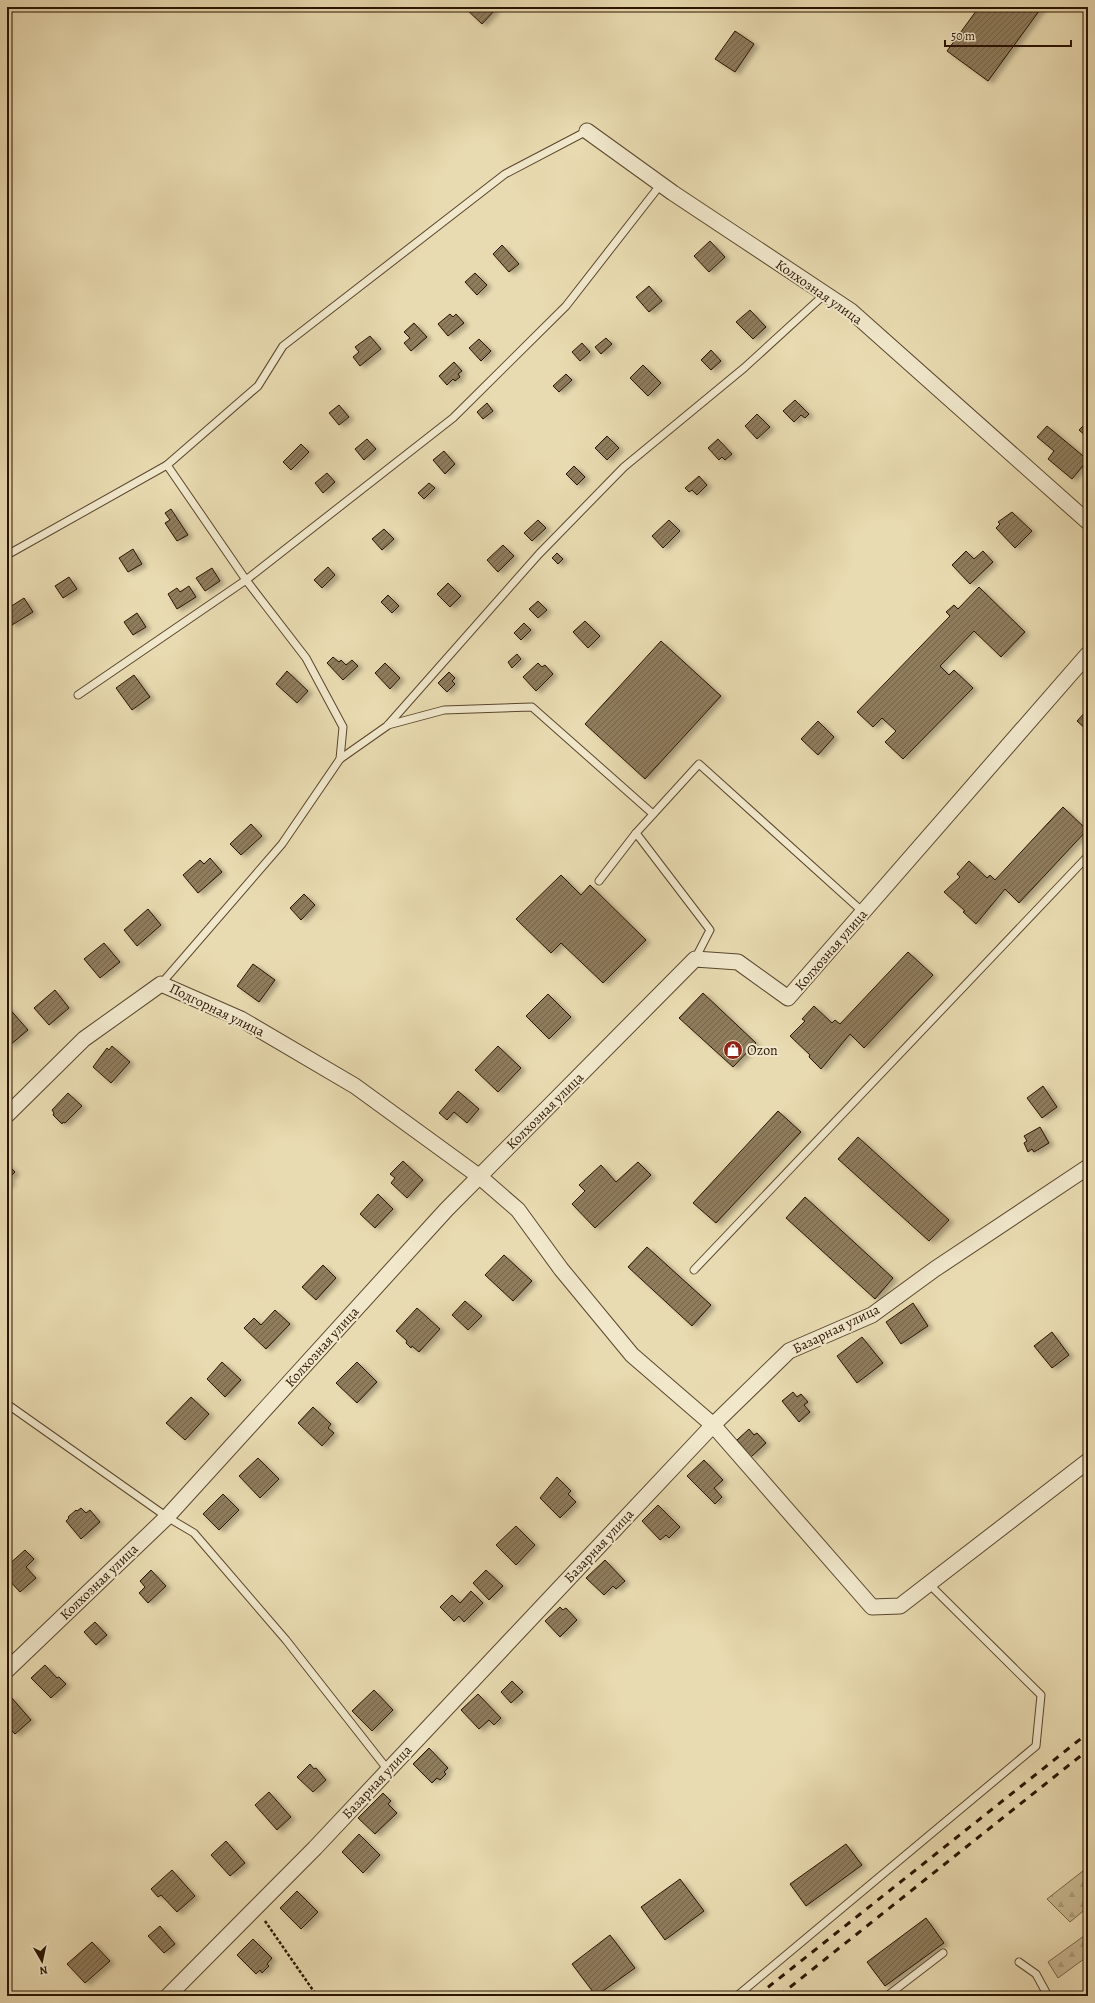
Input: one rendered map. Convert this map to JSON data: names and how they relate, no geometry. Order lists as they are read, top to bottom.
{
  "streets": {
    "street": ["Колхозная улица", "Подгорная улица", "Базарная улица"]
  },
  "crossings": [
    ["Колхозная улица", "Подгорная улица"],
    ["Подгорная улица", "Базарная улица"]
  ],
  "places": {
    "shop": ["Ozon"]
  },
  "scale_bar": "50 m",
  "north": "bottom"
}
